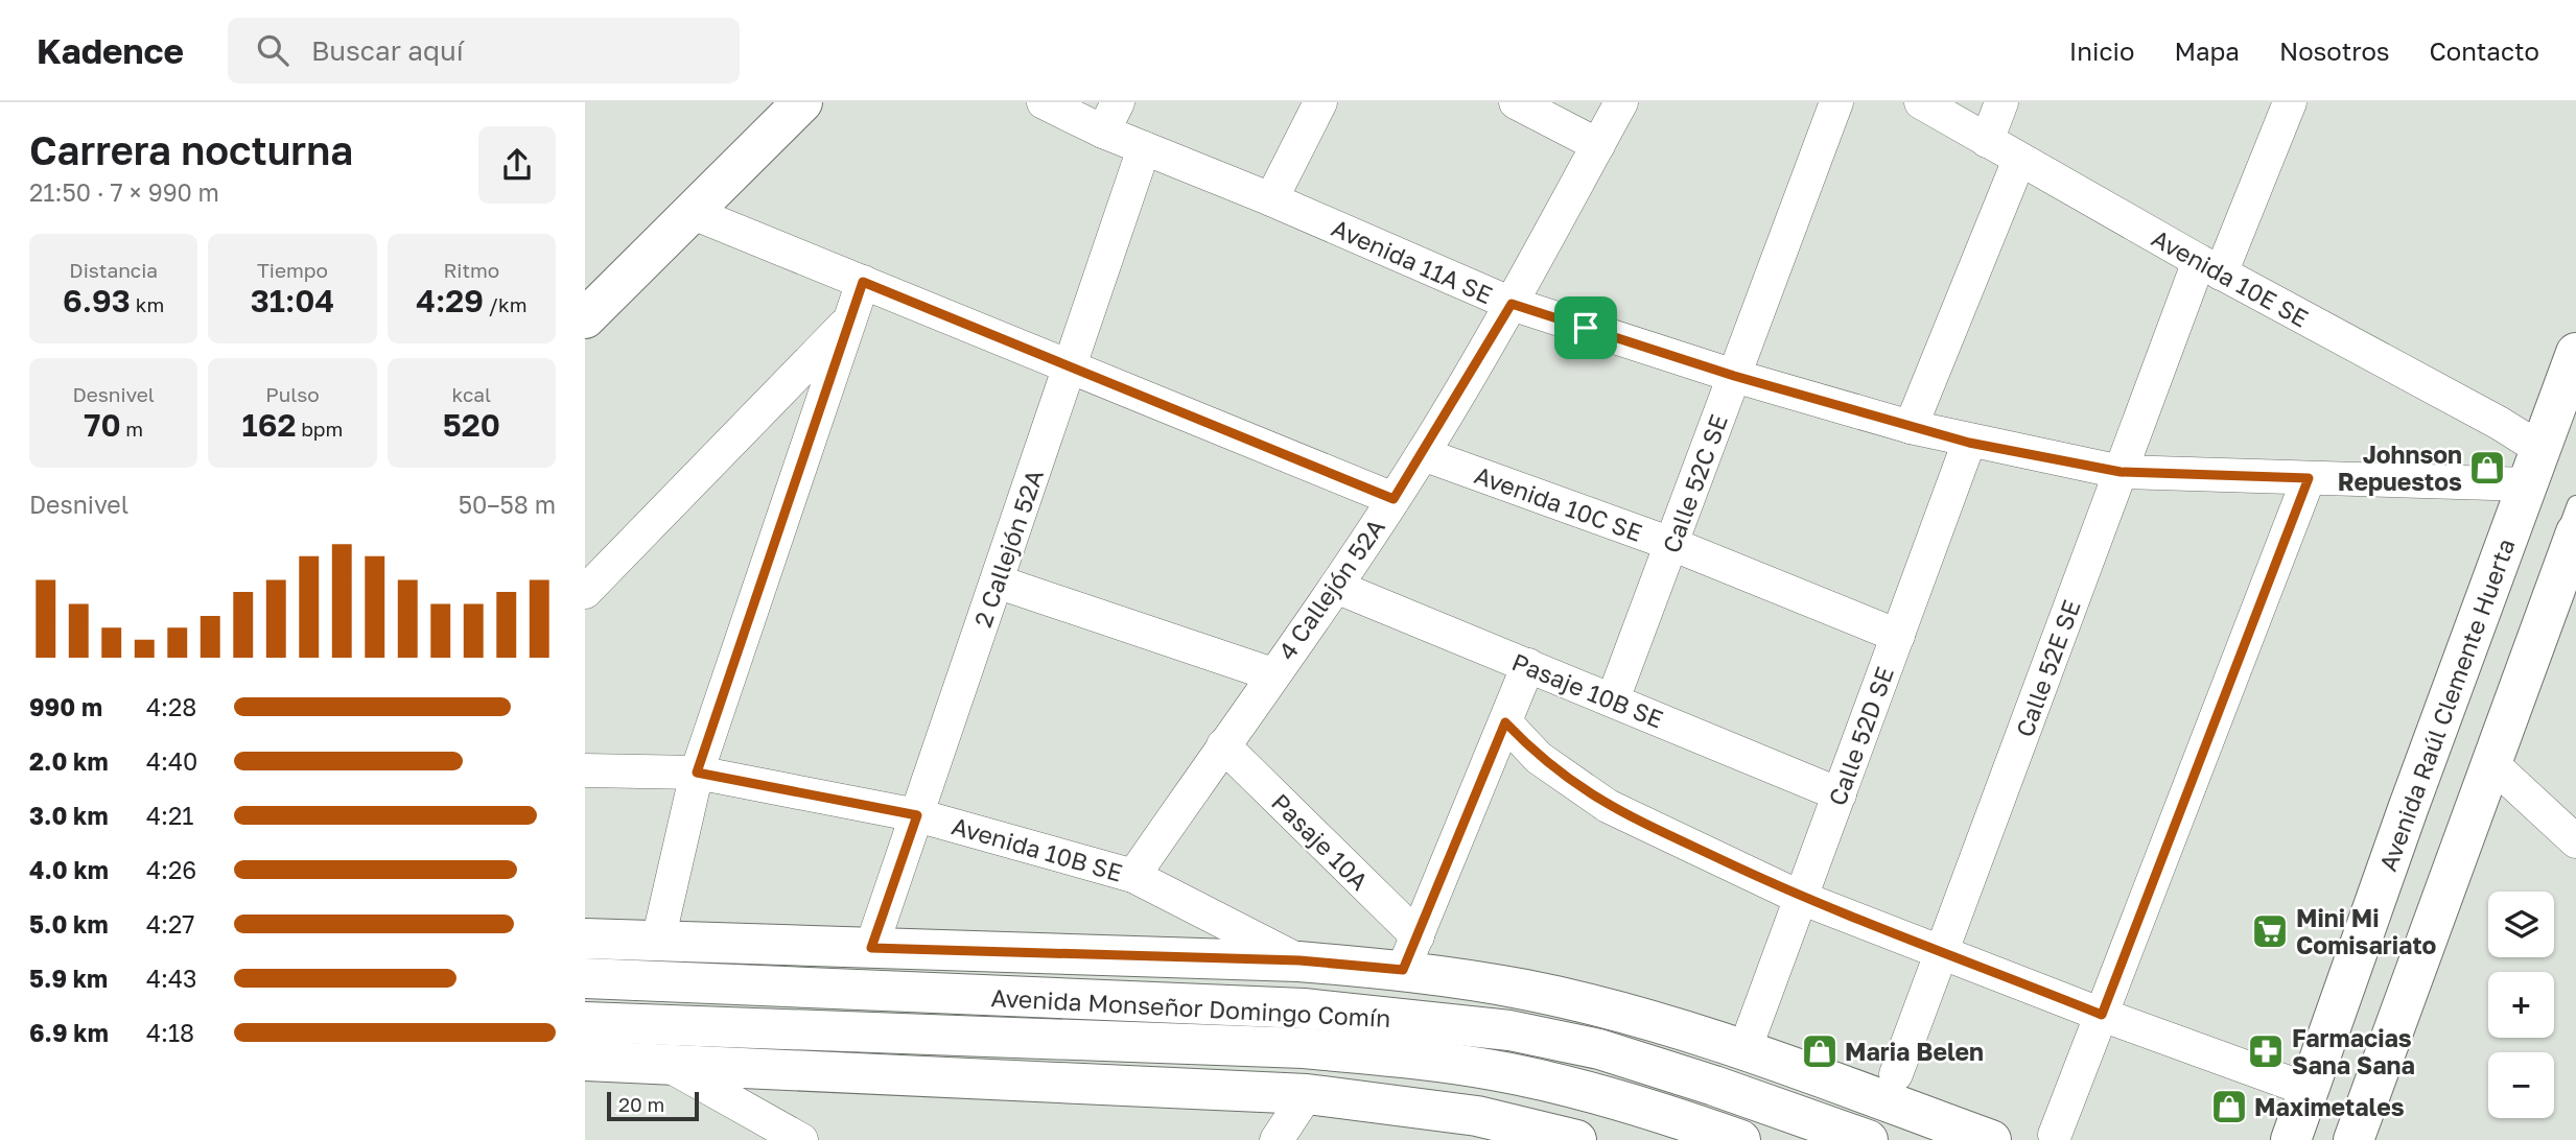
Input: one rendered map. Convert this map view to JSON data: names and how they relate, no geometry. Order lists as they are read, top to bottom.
{
  "streets": {
    "main road": ["Avenida Raúl Clemente Huerta", "Avenida Monseñor Domingo Comín"],
    "street": [
      "Avenida 11A SE",
      "Avenida 10E SE",
      "Calle 52C SE",
      "Avenida 10C SE",
      "2 Callejón 52A",
      "4 Callejón 52A",
      "Calle 52E SE",
      "Pasaje 10B SE",
      "Calle 52D SE",
      "Pasaje 10A",
      "Avenida 10B SE"
    ]
  },
  "crossings": [
    ["Avenida 11A SE", "Avenida 10E SE"],
    ["Avenida 11A SE", "Calle 52C SE"],
    ["Avenida 11A SE", "2 Callejón 52A"],
    ["Avenida 11A SE", "4 Callejón 52A"],
    ["Avenida 11A SE", "Calle 52E SE"],
    ["Avenida 11A SE", "Avenida Raúl Clemente Huerta"],
    ["Avenida 11A SE", "Calle 52D SE"],
    ["Avenida 10E SE", "Calle 52E SE"],
    ["Avenida 10E SE", "Avenida Raúl Clemente Huerta"],
    ["Calle 52C SE", "Avenida 10C SE"],
    ["Calle 52C SE", "Pasaje 10B SE"],
    ["Avenida 10C SE", "4 Callejón 52A"],
    ["Avenida 10C SE", "Calle 52D SE"],
    ["2 Callejón 52A", "Avenida 10B SE"],
    ["2 Callejón 52A", "Avenida Monseñor Domingo Comín"],
    ["4 Callejón 52A", "Pasaje 10B SE"],
    ["4 Callejón 52A", "Pasaje 10A"],
    ["4 Callejón 52A", "Avenida 10B SE"],
    ["Pasaje 10B SE", "Calle 52D SE"],
    ["Pasaje 10A", "Avenida Monseñor Domingo Comín"],
    ["Avenida 10B SE", "Avenida Monseñor Domingo Comín"]
  ],
  "places": {
    "shop": ["Johnson Repuestos", "Maria Belen", "Maximetales"],
    "supermarket": ["Mini Mi Comisariato"],
    "pharmacy": ["Farmacias Sana Sana"]
  },
  "scale_bar": "20 m",
  "page": {
    "header": "Kadence",
    "search": "Buscar aquí",
    "nav": [
      "Inicio",
      "Mapa",
      "Nosotros",
      "Contacto"
    ],
    "heading": ["Carrera nocturna", "21:50 · 7 × 990 m"],
    "stats": [
      ["Distancia", "6.93 km"],
      ["Tiempo", "31:04"],
      ["Ritmo", "4:29 /km"],
      ["Desnivel", "70 m"],
      ["Pulso", "162 bpm"],
      ["kcal", "520"]
    ],
    "chart": ["Desnivel", "50–58 m"],
    "list": [
      {
        "name": "990 m",
        "note": "4:28"
      },
      {
        "name": "2.0 km",
        "note": "4:40"
      },
      {
        "name": "3.0 km",
        "note": "4:21"
      },
      {
        "name": "4.0 km",
        "note": "4:26"
      },
      {
        "name": "5.0 km",
        "note": "4:27"
      },
      {
        "name": "5.9 km",
        "note": "4:43"
      },
      {
        "name": "6.9 km",
        "note": "4:18"
      }
    ],
    "map_buttons": ["+", "−"],
    "scale": "20 m"
  }
}
